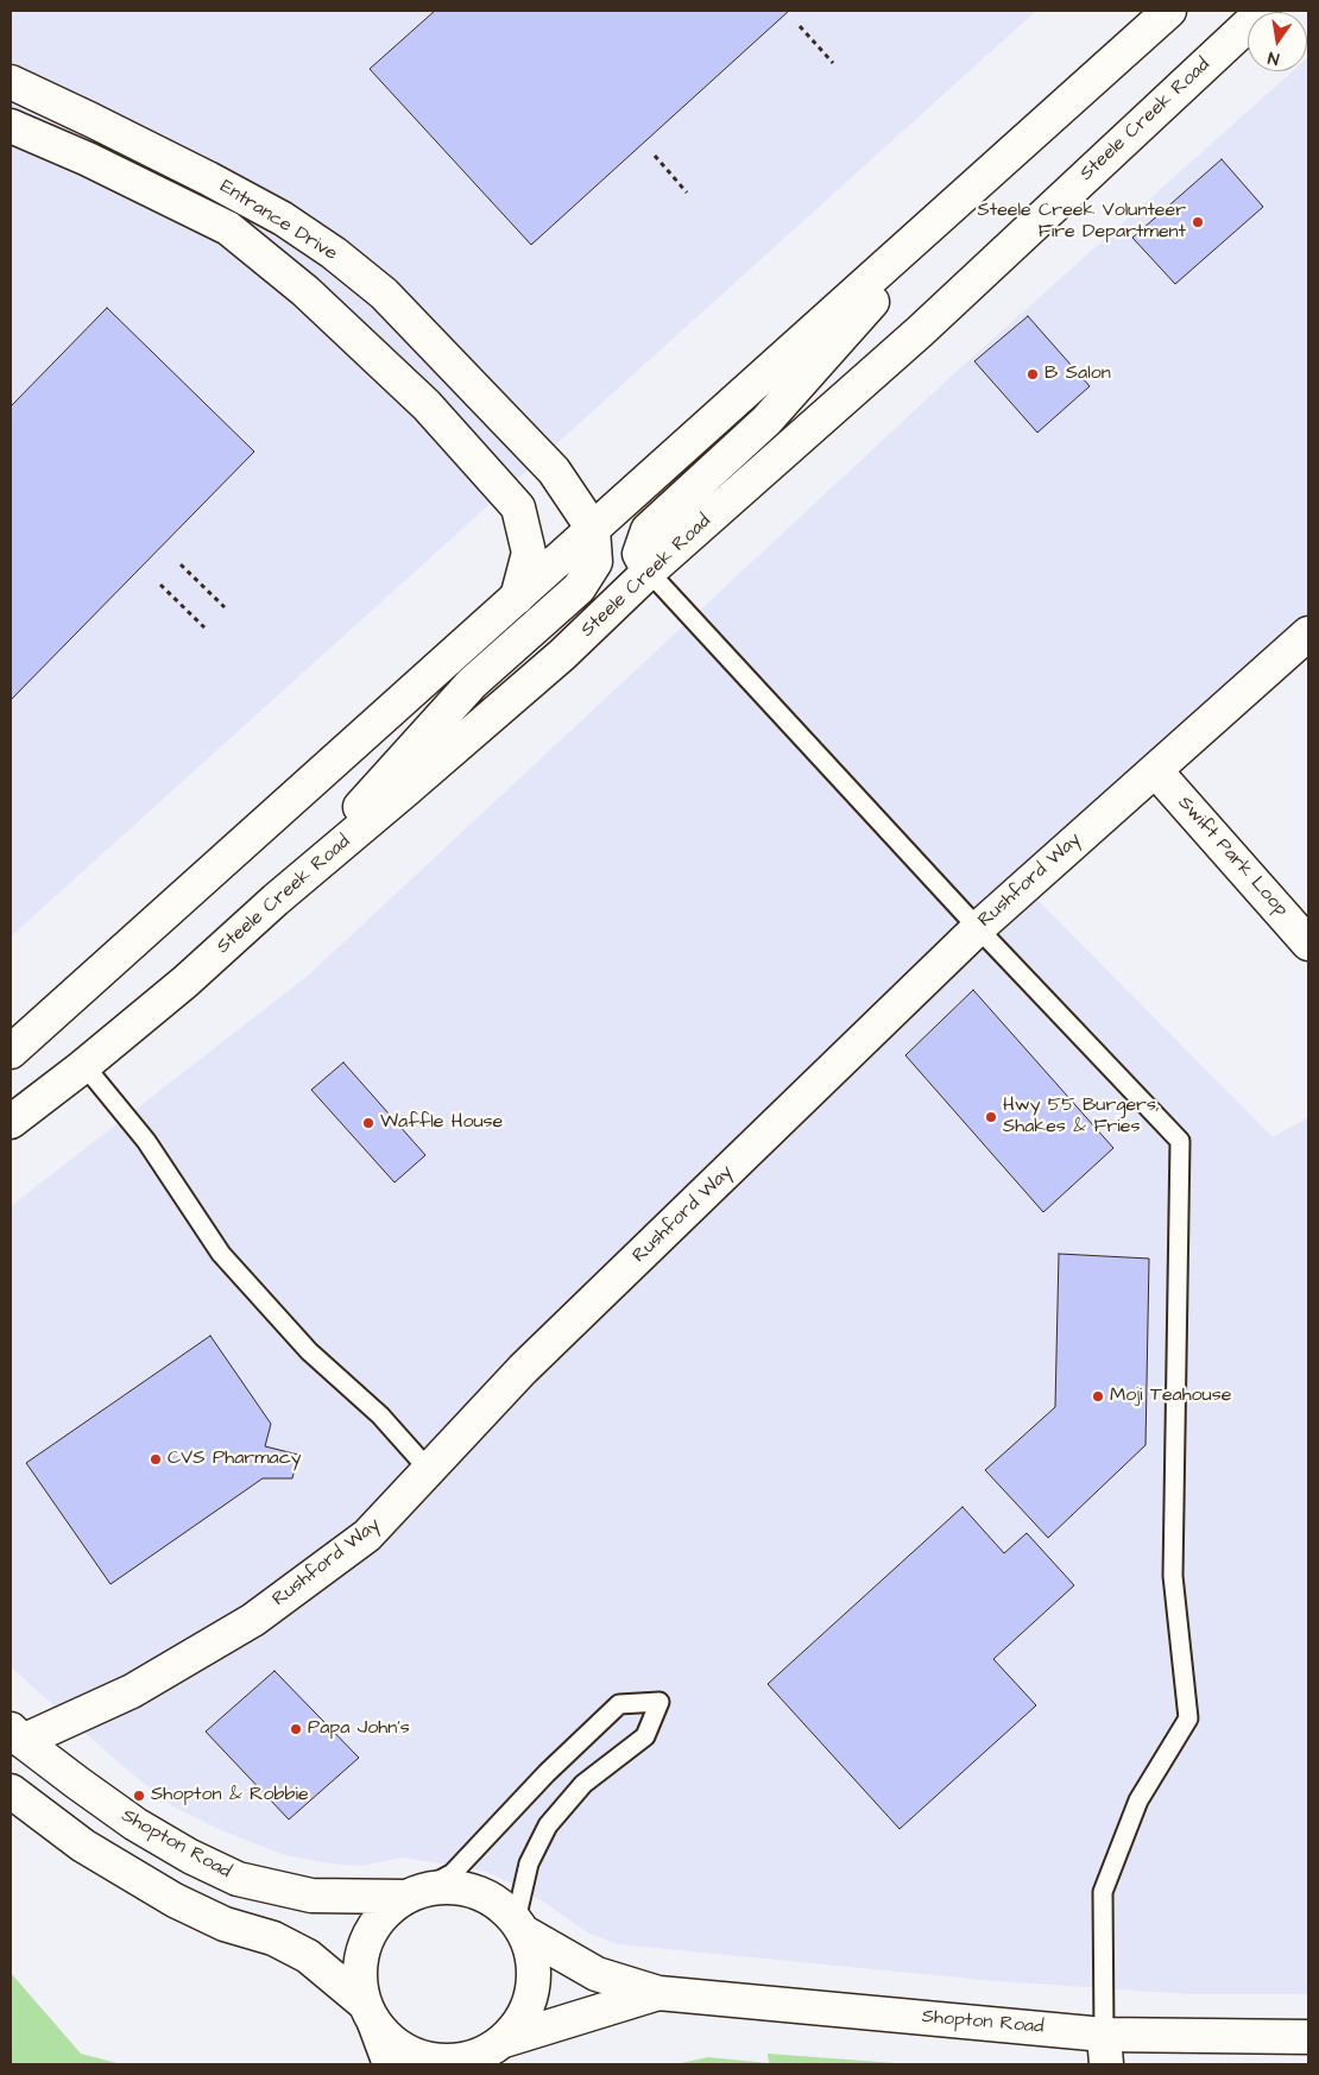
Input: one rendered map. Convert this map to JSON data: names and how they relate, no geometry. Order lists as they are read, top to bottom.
{
  "streets": {
    "street": [
      "Steele Creek Road",
      "Entrance Drive",
      "Swift Park Loop",
      "Rushford Way",
      "Shopton Road"
    ]
  },
  "crossings": [
    ["Swift Park Loop", "Rushford Way"],
    ["Rushford Way", "Shopton Road"]
  ],
  "places": [
    "Steele Creek Volunteer Fire Department",
    "B Salon",
    "Hwy 55 Burgers, Shakes & Fries",
    "Waffle House",
    "Moji Teahouse",
    "CVS Pharmacy",
    "Papa John's",
    "Shopton & Robbie"
  ],
  "north": "bottom"
}
